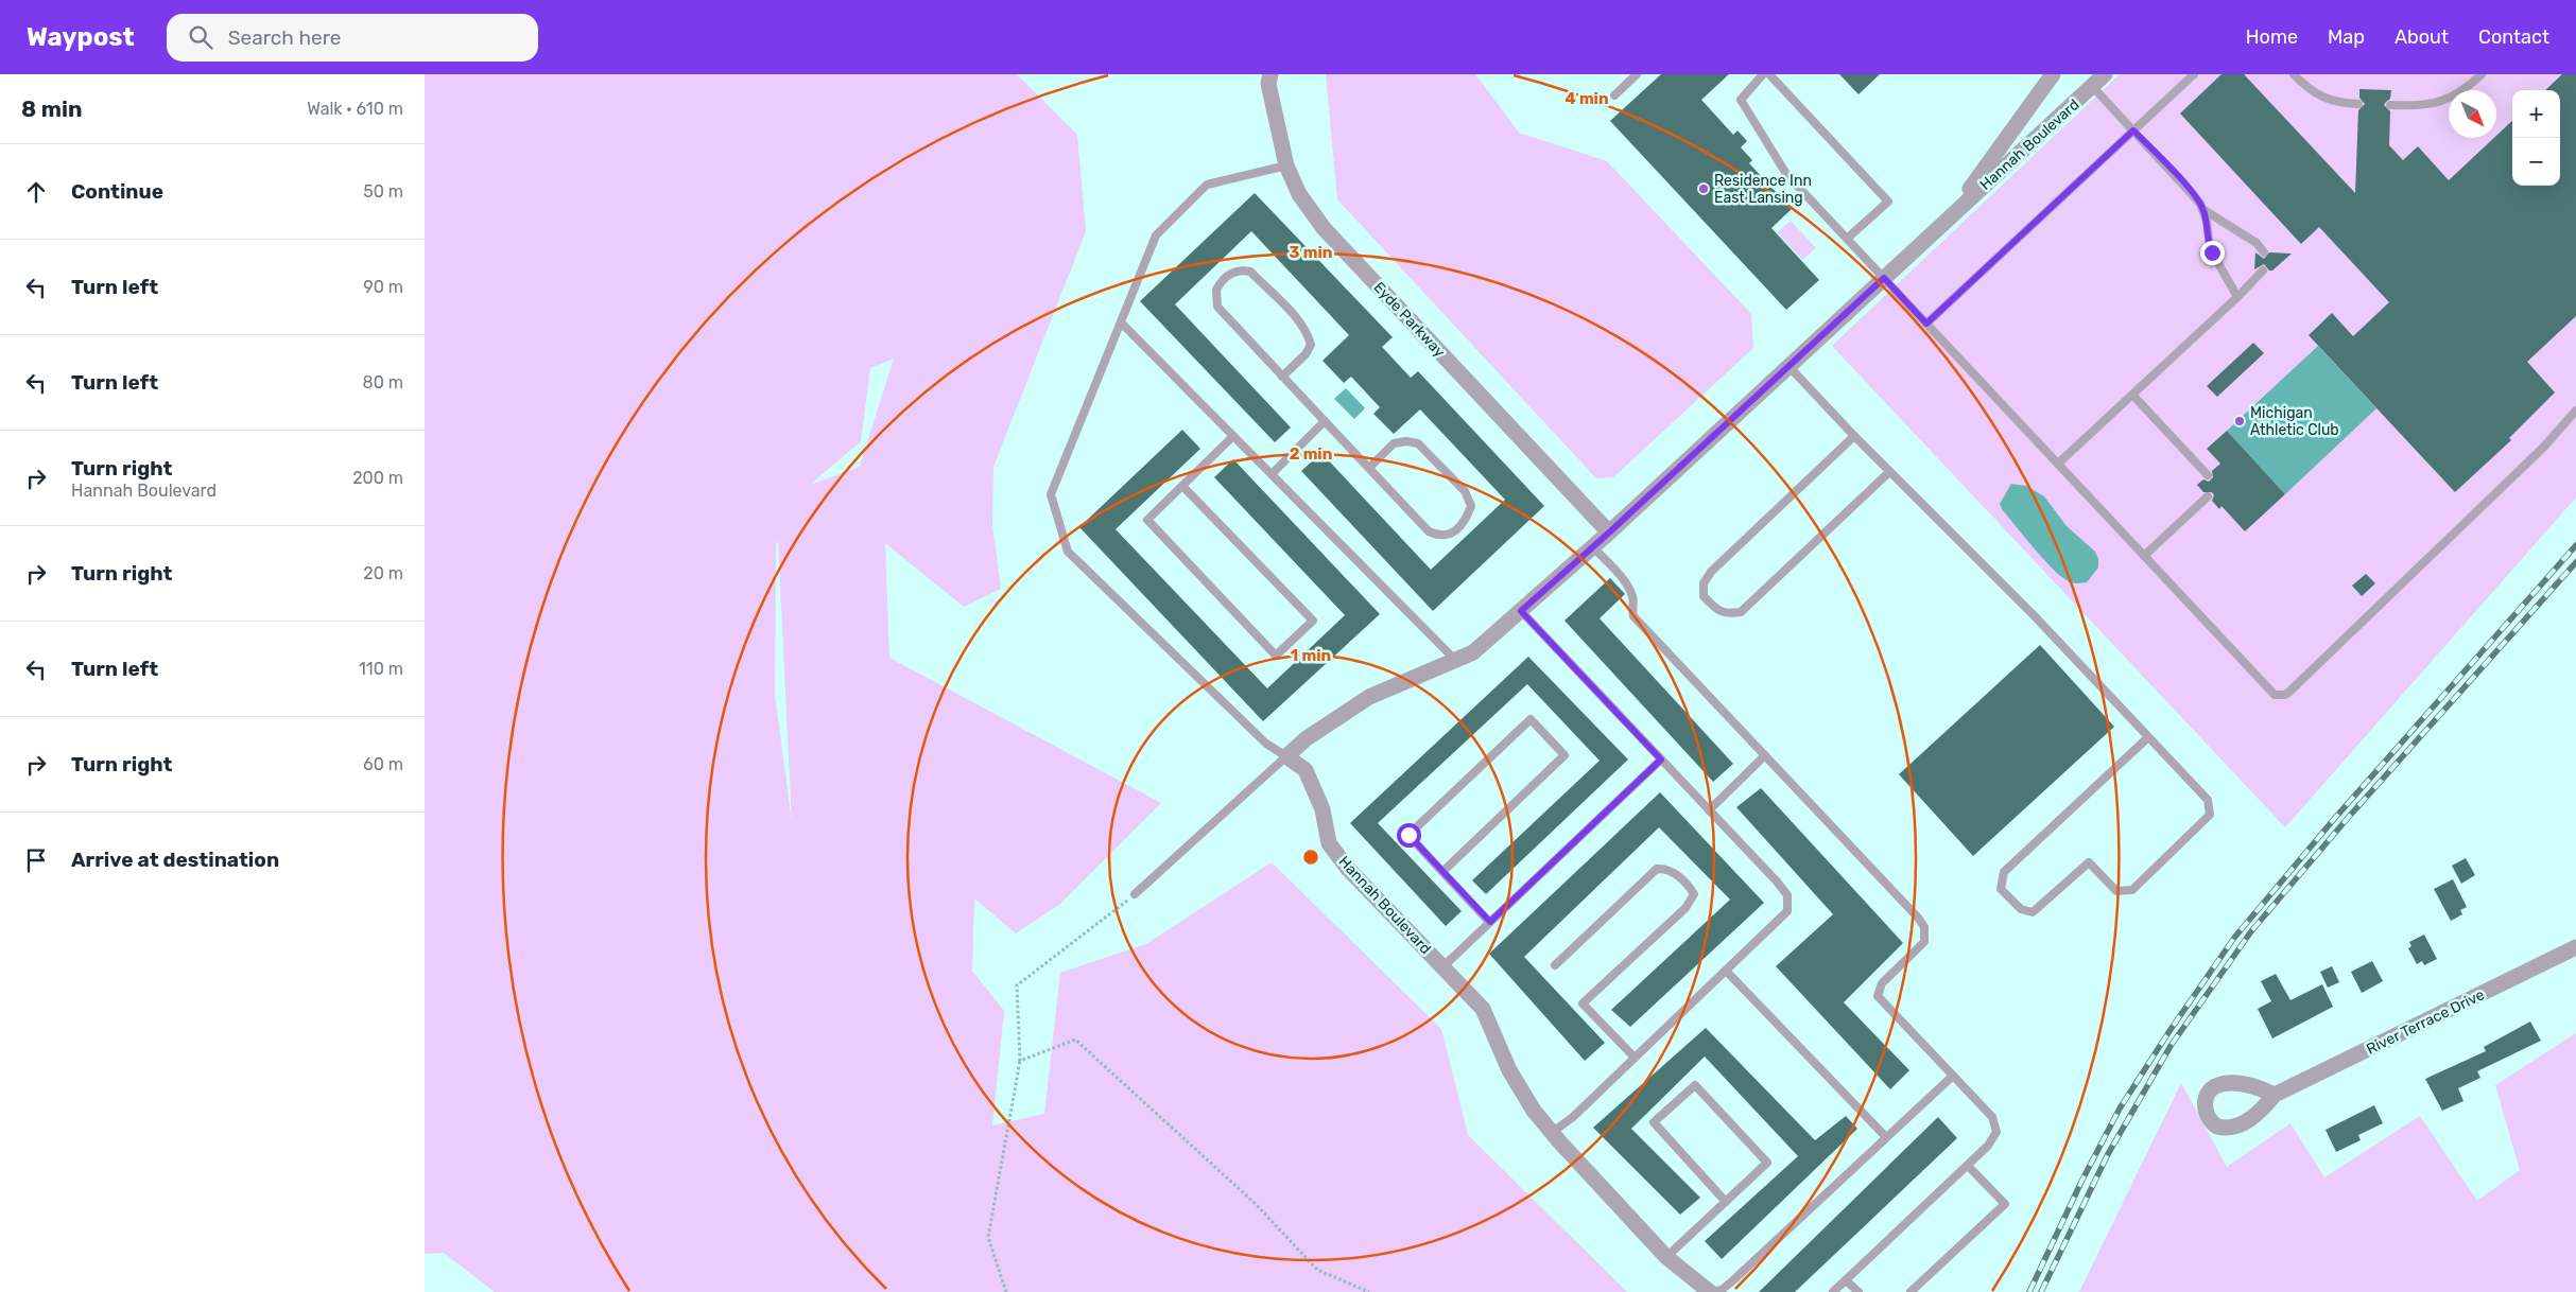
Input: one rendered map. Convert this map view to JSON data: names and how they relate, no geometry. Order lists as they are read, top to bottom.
{
  "streets": {
    "street": ["Hannah Boulevard", "Eyde Parkway", "River Terrace Drive"]
  },
  "crossings": [
    ["Hannah Boulevard", "Eyde Parkway"]
  ],
  "places": ["Residence Inn East Lansing", "Michigan Athletic Club"],
  "north": "bottom right",
  "page": {
    "header": "Waypost",
    "search": "Search here",
    "nav": [
      "Home",
      "Map",
      "About",
      "Contact"
    ],
    "heading": ["8 min", "Walk · 610 m"],
    "map_buttons": ["+", "−"],
    "list": [
      ["Continue", "50 m"],
      ["Turn left", "90 m"],
      ["Turn left", "80 m"],
      ["Turn right", "Hannah Boulevard", "200 m"],
      ["Turn right", "20 m"],
      ["Turn left", "110 m"],
      ["Turn right", "60 m"],
      "Arrive at destination"
    ]
  },
  "rings": [
    "4 min",
    "3 min",
    "2 min",
    "1 min"
  ]
}
